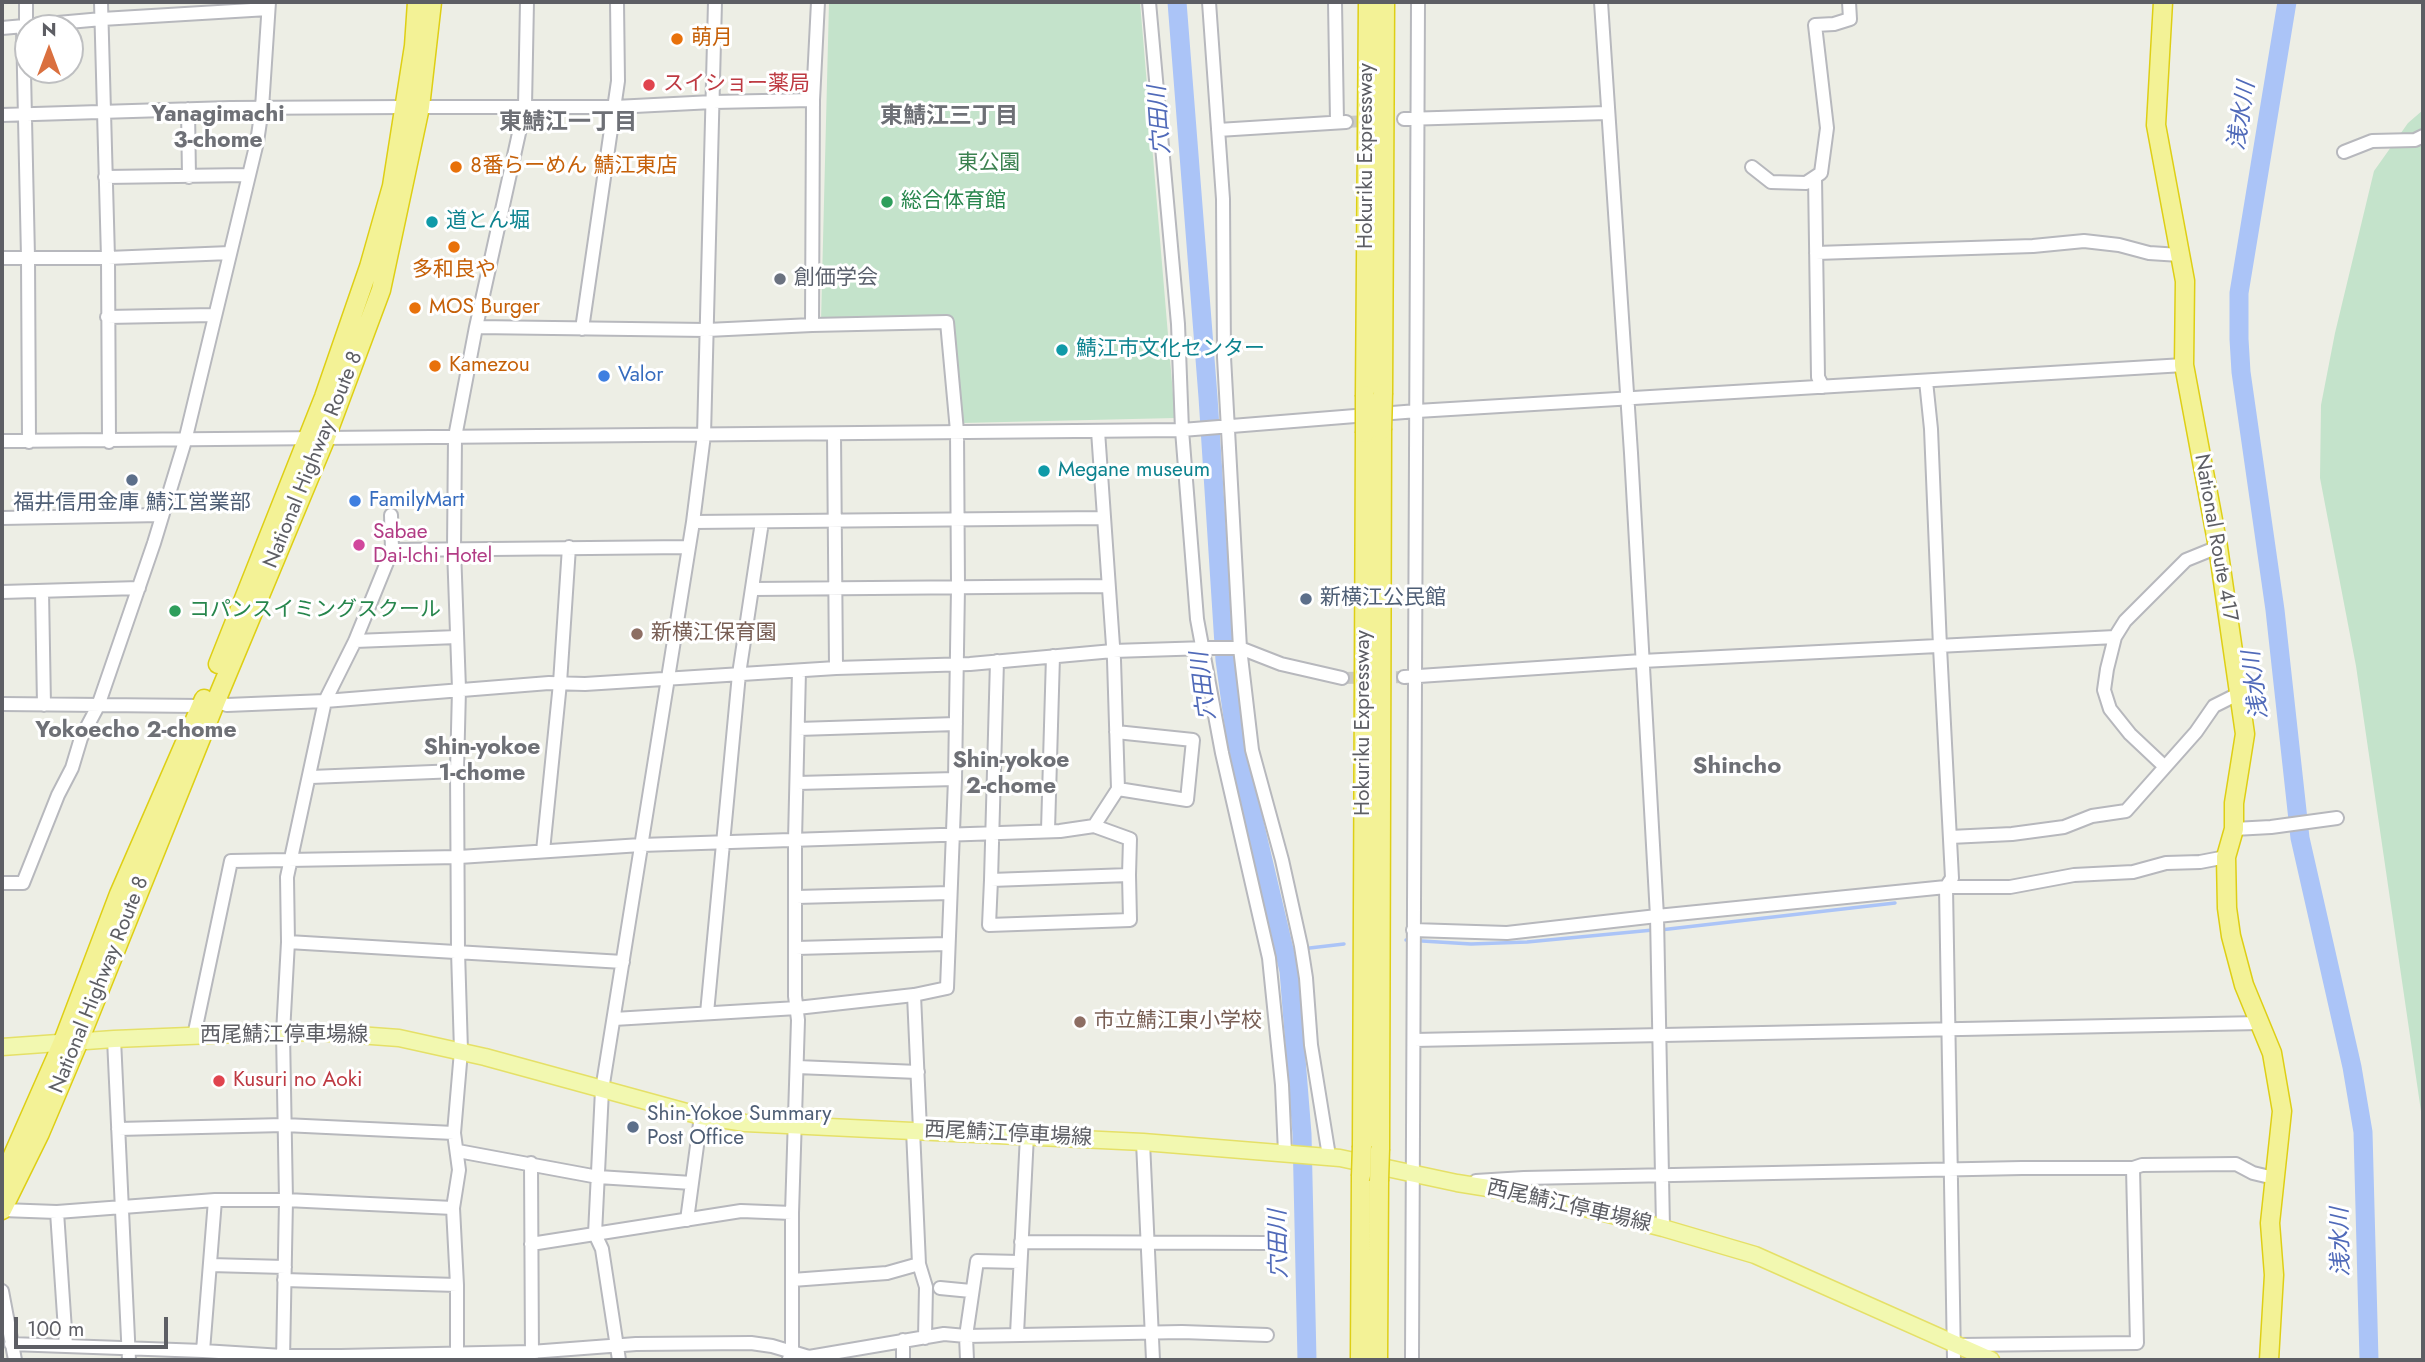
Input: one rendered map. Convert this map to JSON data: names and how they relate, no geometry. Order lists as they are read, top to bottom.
{
  "streets": {
    "highway": ["Hokuriku Expressway", "National Highway Route 8", "National Route 417"],
    "main road": ["西尾鯖江停車場線"]
  },
  "crossings": [
    ["National Highway Route 8", "西尾鯖江停車場線"]
  ],
  "districts": [
    "Yanagimachi 3-chome",
    "東鯖江三丁目",
    "東鯖江一丁目",
    "Yokoecho 2-chome",
    "Shin-yokoe 1-chome",
    "Shin-yokoe 2-chome",
    "Shincho"
  ],
  "water": ["浅水川", "穴田川"],
  "parks": ["東公園"],
  "places": [
    "萌月",
    "スイショー薬局",
    "８番らーめん 鯖江東店",
    "総合体育館",
    "道とん堀",
    "多和良や",
    "創価学会",
    "MOS Burger",
    "鯖江市文化センター",
    "Kamezou",
    "Valor",
    "Megane museum",
    "福井信用金庫 鯖江営業部",
    "FamilyMart",
    "Sabae Dai-Ichi Hotel",
    "新横江公民館",
    "コパンスイミングスクール",
    "新横江保育園",
    "市立鯖江東小学校",
    "Kusuri no Aoki",
    "Shin-Yokoe Summary Post Office"
  ],
  "scale_bar": "100 m",
  "north": "top"
}
